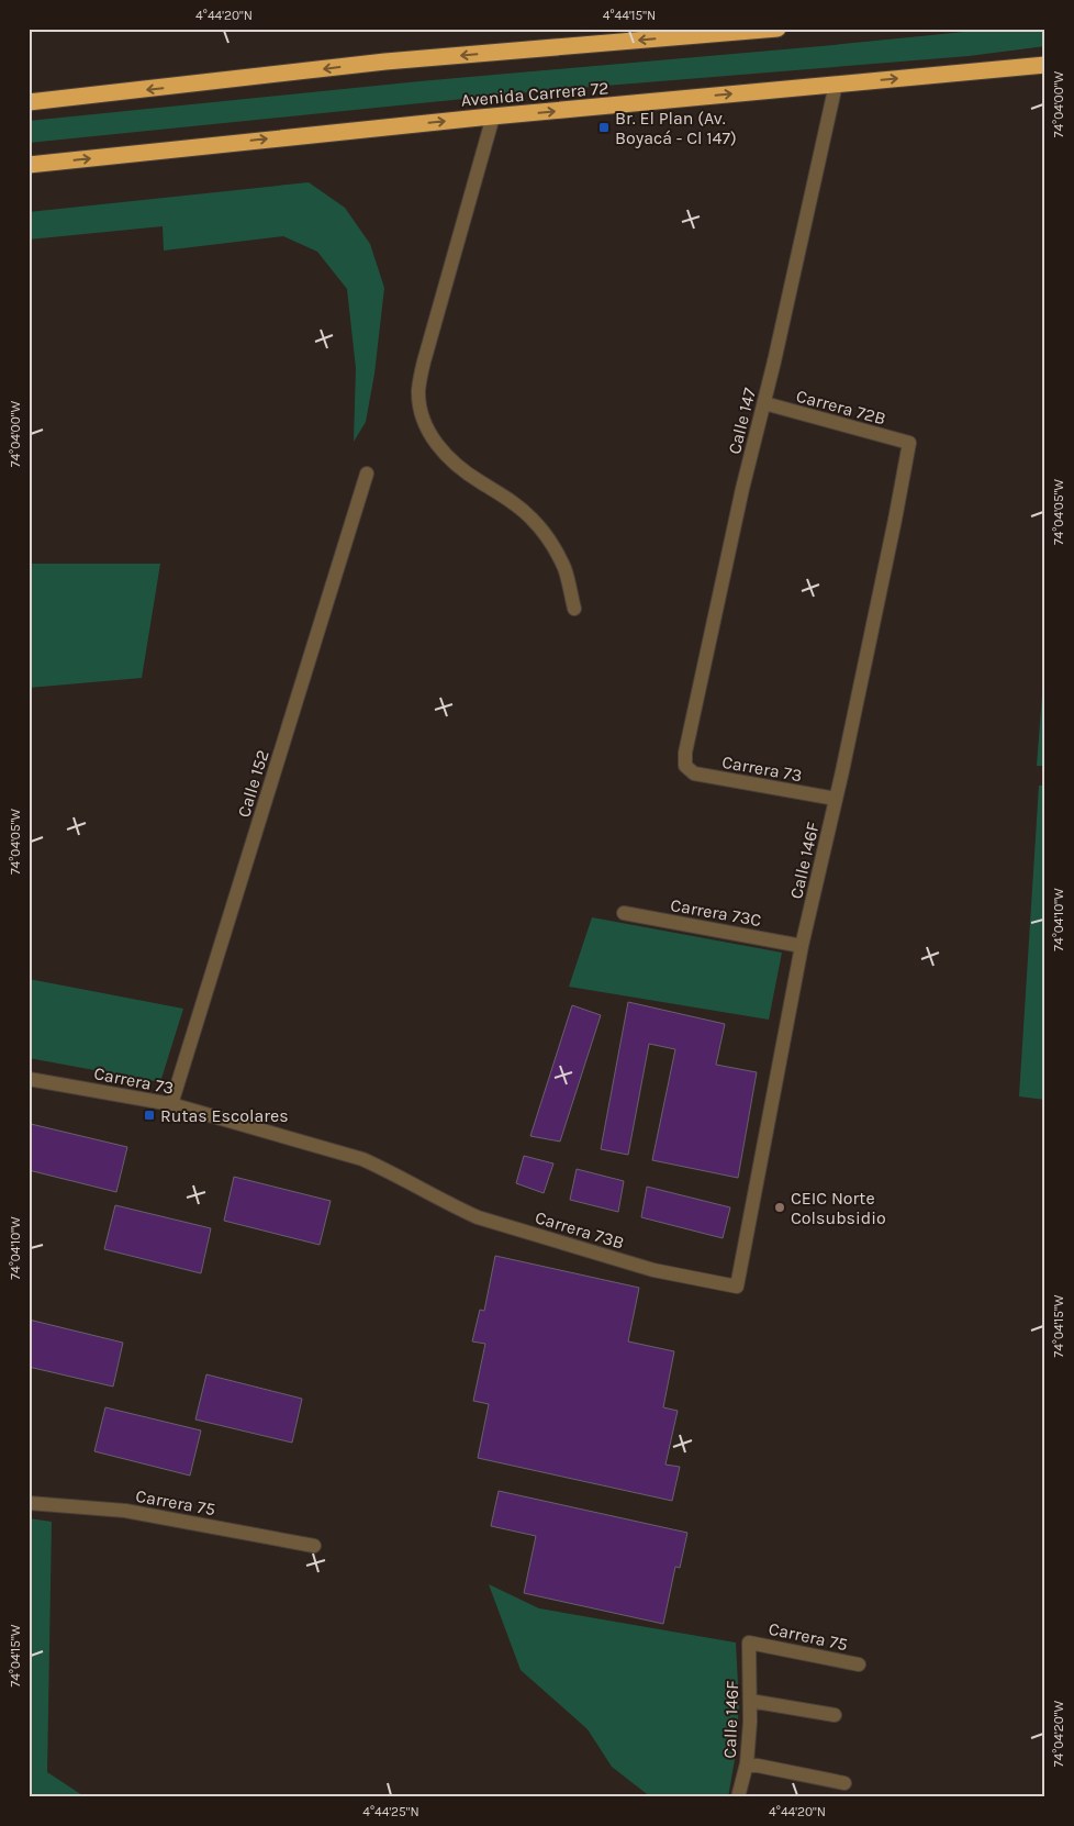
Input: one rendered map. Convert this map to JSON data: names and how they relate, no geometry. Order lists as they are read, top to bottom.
{
  "streets": {
    "highway": ["Avenida Carrera 72"],
    "street": [
      "Carrera 72B",
      "Calle 147",
      "Carrera 73",
      "Calle 152",
      "Calle 146F",
      "Carrera 73C",
      "Carrera 73B",
      "Carrera 75"
    ]
  },
  "crossings": [
    ["Avenida Carrera 72", "Calle 147"],
    ["Carrera 72B", "Calle 147"],
    ["Carrera 72B", "Calle 146F"],
    ["Calle 147", "Carrera 73"],
    ["Carrera 73", "Calle 152"],
    ["Carrera 73", "Calle 146F"],
    ["Carrera 73", "Carrera 73B"],
    ["Calle 146F", "Carrera 73C"],
    ["Calle 146F", "Carrera 73B"],
    ["Calle 146F", "Carrera 75"]
  ],
  "places": {
    "transit": ["Br. El Plan (Av. Boyacá - Cl 147)", "Rutas Escolares"],
    "other": ["CEIC Norte Colsubsidio"]
  },
  "coordinates": [
    "4°44'20\"N",
    "4°44'15\"N",
    "74°04'00\"W",
    "74°04'05\"W",
    "74°04'10\"W",
    "74°04'15\"W",
    "74°04'20\"W",
    "4°44'25\"N"
  ]
}
